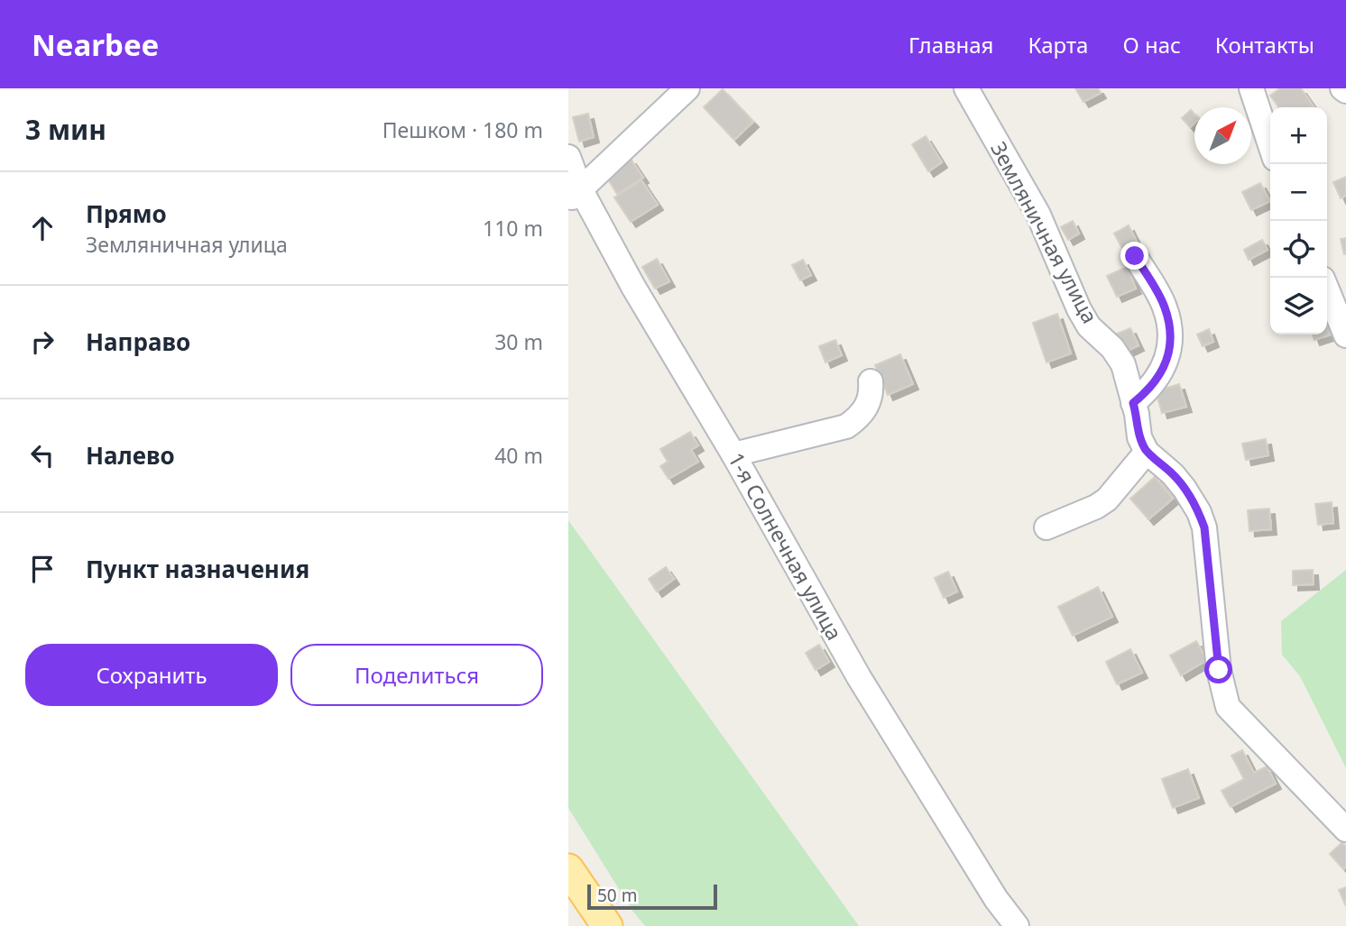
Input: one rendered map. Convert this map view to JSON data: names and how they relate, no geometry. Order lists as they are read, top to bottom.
{
  "streets": {
    "street": ["Земляничная улица", "1-я Солнечная улица"]
  },
  "scale_bar": "50 m",
  "north": "top right",
  "page": {
    "header": "Nearbee",
    "nav": [
      "Главная",
      "Карта",
      "О нас",
      "Контакты"
    ],
    "heading": ["3 мин", "Пешком · 180 m"],
    "map_buttons": ["+", "−"],
    "list": [
      ["Прямо", "Земляничная улица", "110 m"],
      ["Направо", "30 m"],
      ["Налево", "40 m"],
      "Пункт назначения"
    ],
    "buttons": ["Сохранить", "Поделиться"],
    "scale": "50 m"
  }
}
